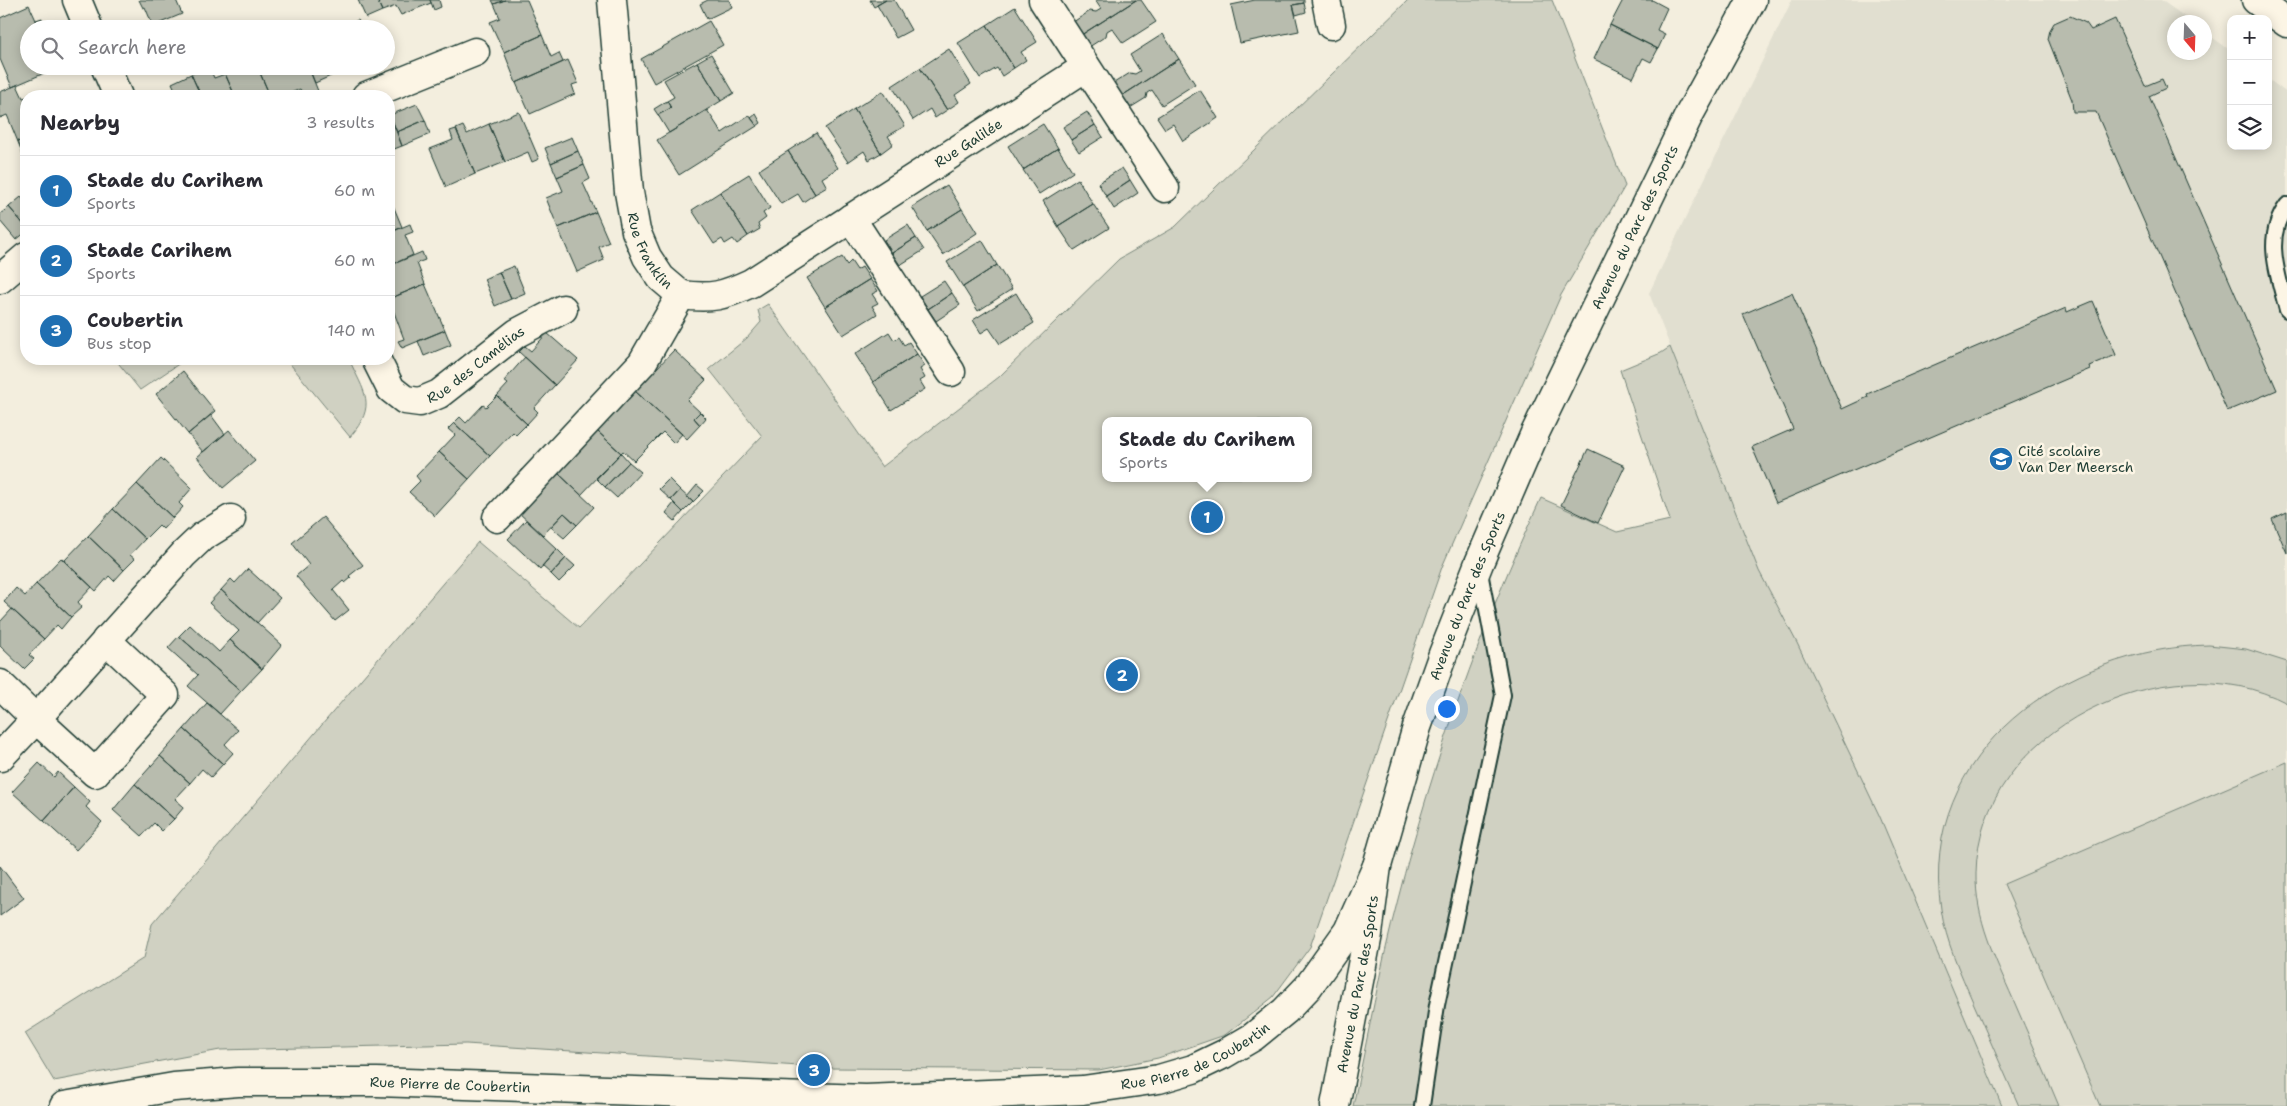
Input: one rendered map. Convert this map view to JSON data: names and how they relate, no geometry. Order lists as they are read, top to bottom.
{
  "streets": {
    "street": [
      "Rue Galilée",
      "Avenue du Parc des Sports",
      "Rue Franklin",
      "Rue des Camélias",
      "Rue Pierre de Coubertin"
    ]
  },
  "crossings": [
    ["Rue Galilée", "Rue Franklin"],
    ["Avenue du Parc des Sports", "Rue Pierre de Coubertin"]
  ],
  "places": {
    "school or university": ["Cité scolaire Van Der Meersch"]
  },
  "north": "bottom",
  "page": {
    "map_buttons": ["+", "−"],
    "search": "Search here",
    "heading": ["Nearby", "3 results"],
    "list": [
      {
        "mark": "1",
        "name": "Stade du Carihem",
        "note": "Sports",
        "value": "60 m"
      },
      {
        "mark": "2",
        "name": "Stade Carihem",
        "note": "Sports",
        "value": "60 m"
      },
      {
        "mark": "3",
        "name": "Coubertin",
        "note": "Bus stop",
        "value": "140 m"
      }
    ],
    "popup": ["Stade du Carihem", "Sports"],
    "pins": ["1", "2", "3"]
  }
}
